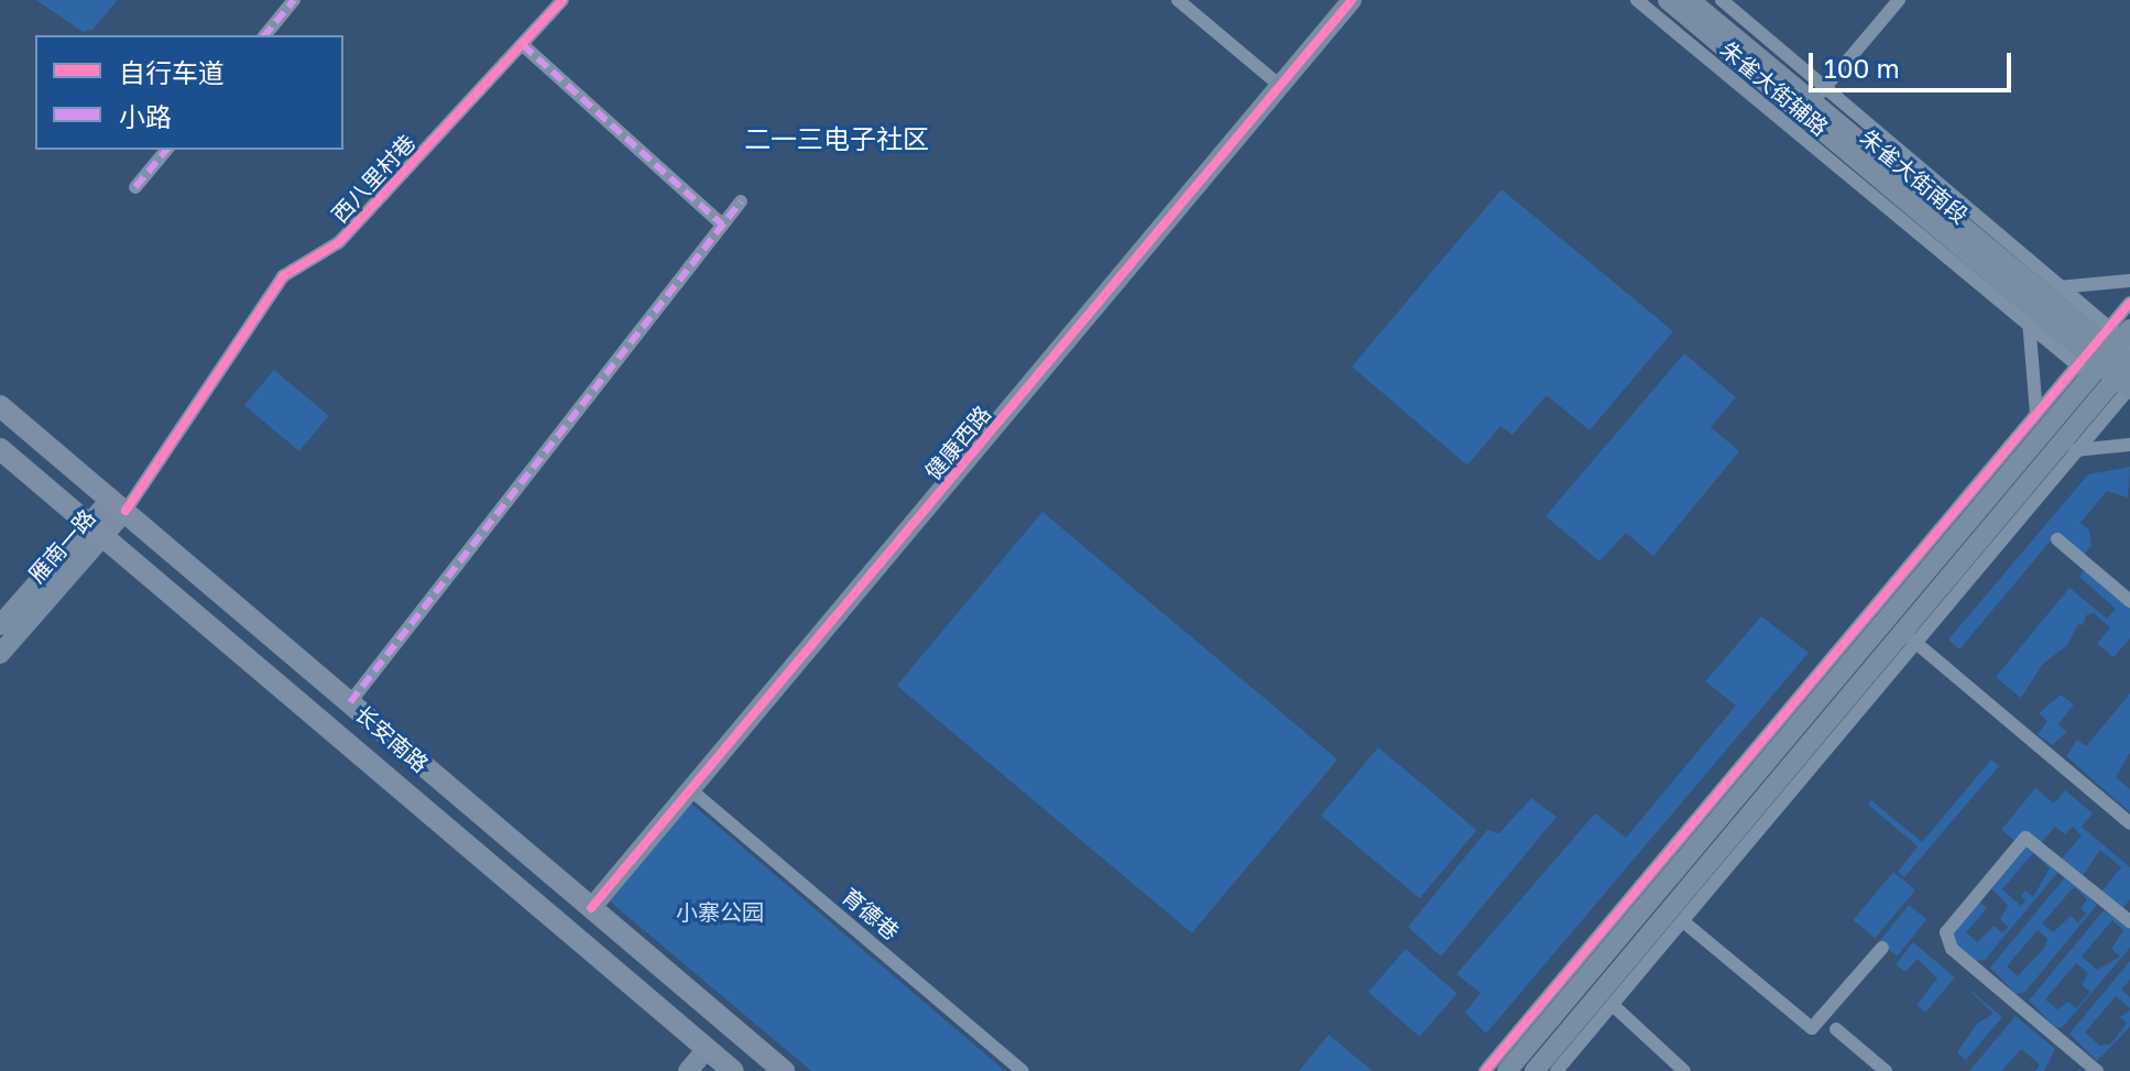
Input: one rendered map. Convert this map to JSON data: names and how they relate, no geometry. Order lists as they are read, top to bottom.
{
  "streets": {
    "main road": [
      "朱雀大街南段",
      "健康西路",
      "雁南一路",
      "长安南路"
    ],
    "street": ["朱雀大街辅路", "西八里村巷", "育德巷"]
  },
  "crossings": [
    ["朱雀大街辅路", "朱雀大街南段"],
    ["西八里村巷", "雁南一路"],
    ["西八里村巷", "长安南路"],
    ["健康西路", "长安南路"],
    ["健康西路", "育德巷"],
    ["雁南一路", "长安南路"]
  ],
  "districts": ["二一三电子社区"],
  "parks": ["小寨公园"],
  "legend": ["自行车道", "小路"],
  "scale_bar": "100 m"
}
